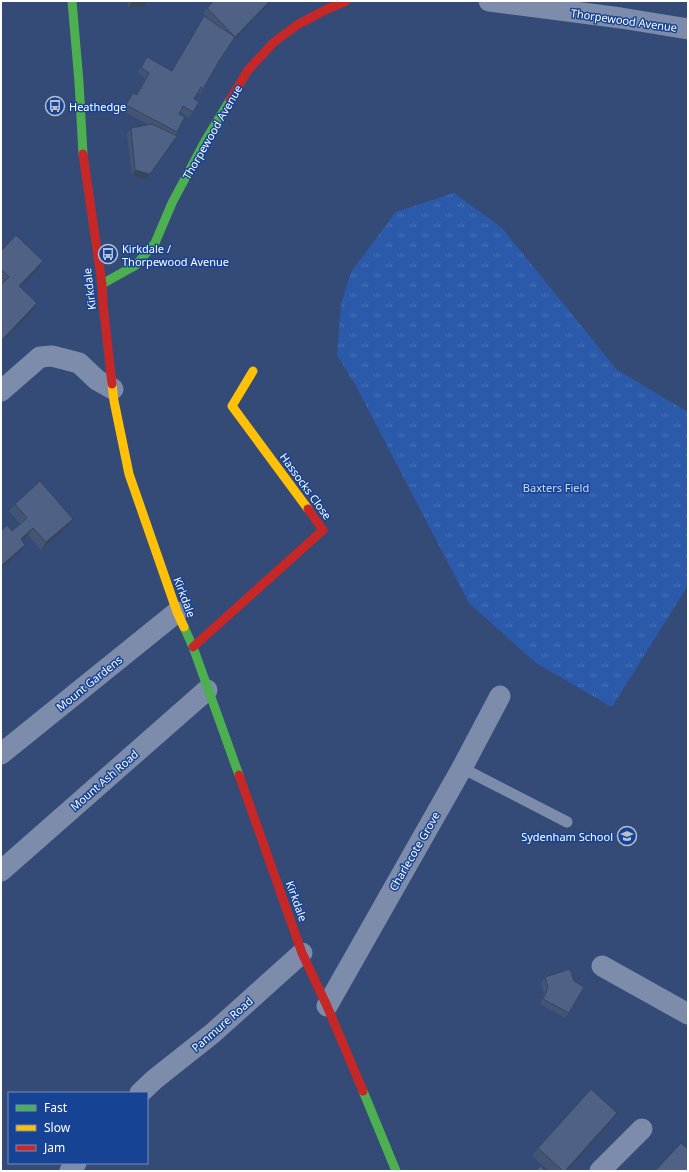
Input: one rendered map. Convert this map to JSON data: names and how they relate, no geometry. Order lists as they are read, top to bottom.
{
  "streets": {
    "street": [
      "Thorpewood Avenue",
      "Kirkdale",
      "Hassocks Close",
      "Mount Gardens",
      "Mount Ash Road",
      "Charlecote Grove",
      "Panmure Road"
    ]
  },
  "crossings": [
    ["Thorpewood Avenue", "Kirkdale"],
    ["Kirkdale", "Hassocks Close"],
    ["Kirkdale", "Mount Gardens"],
    ["Kirkdale", "Mount Ash Road"],
    ["Kirkdale", "Charlecote Grove"],
    ["Kirkdale", "Panmure Road"]
  ],
  "parks": ["Baxters Field"],
  "places": {
    "bus stop": ["Heathedge", "Kirkdale / Thorpewood Avenue"],
    "school or university": ["Sydenham School"]
  },
  "legend": ["Fast", "Slow", "Jam"]
}
